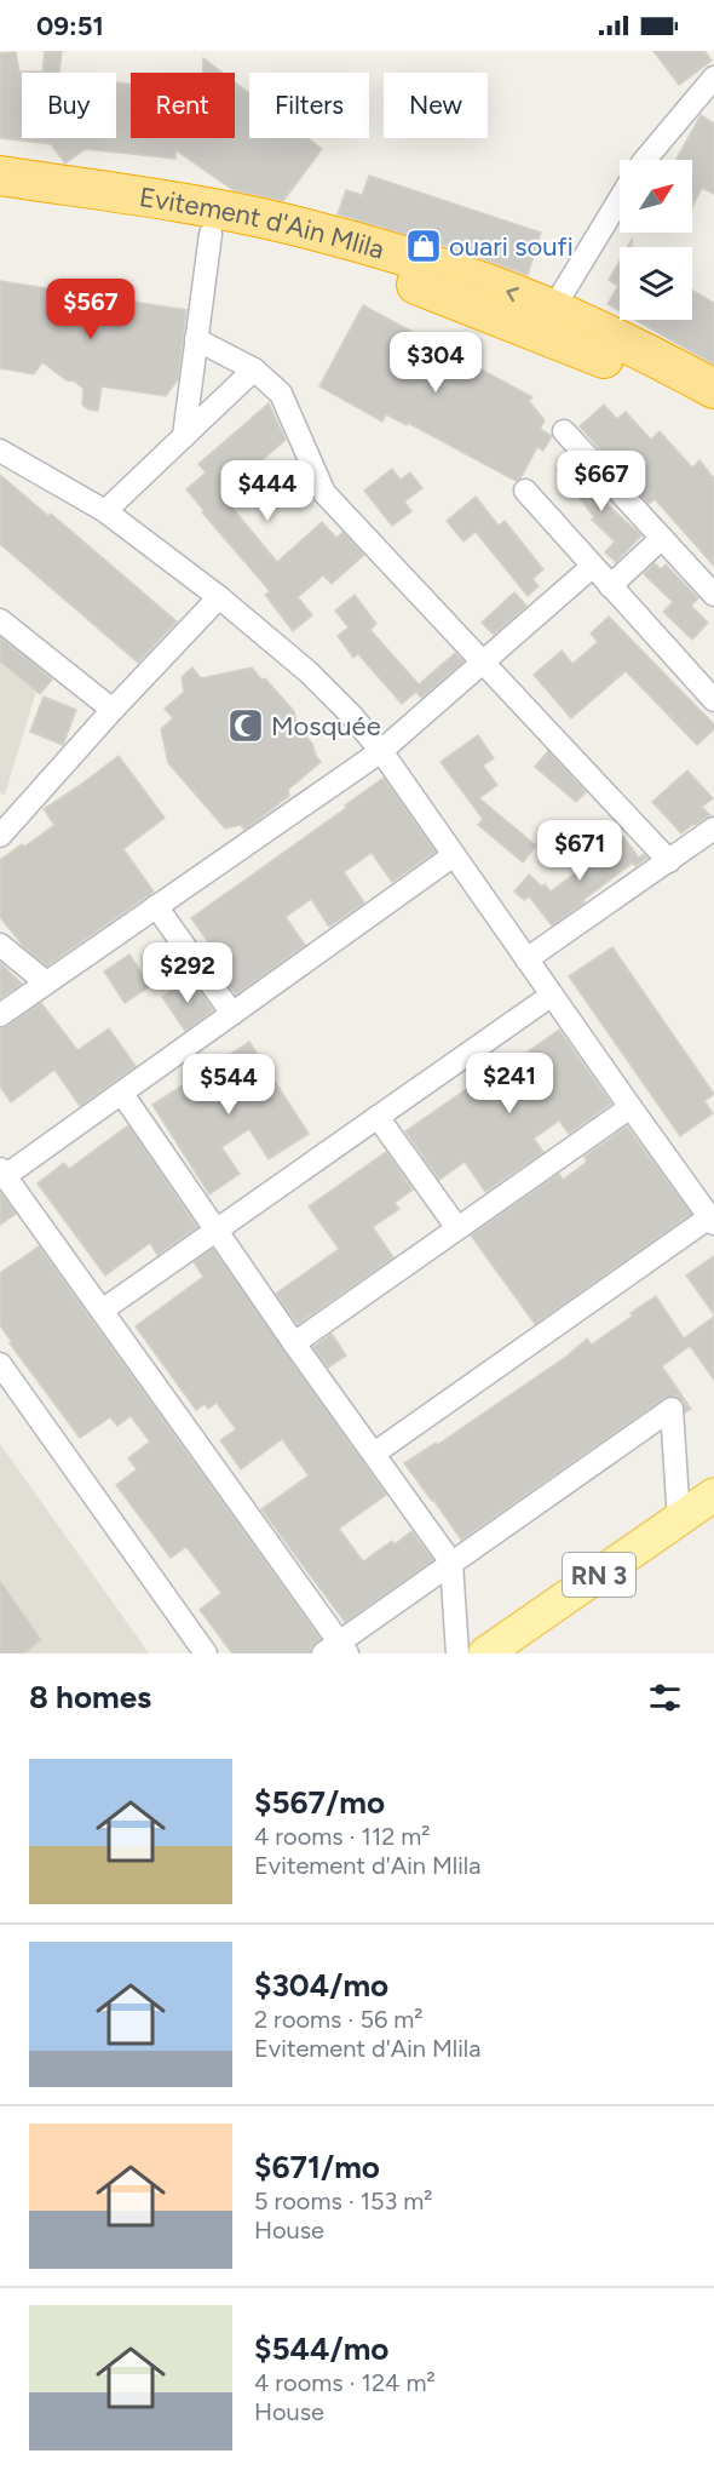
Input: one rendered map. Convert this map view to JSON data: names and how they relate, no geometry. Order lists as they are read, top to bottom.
{
  "streets": {
    "highway": ["Evitement d'Ain Mlila"],
    "main road": ["RN 3"]
  },
  "places": {
    "shop": ["ouari soufi"],
    "mosque": ["Mosquée"]
  },
  "north": "top right",
  "page": {
    "status": "09:51",
    "chip": [
      "Buy",
      "Rent",
      "Filters",
      "New"
    ],
    "price": [
      "$567",
      "$304",
      "$667",
      "$444",
      "$671",
      "$292",
      "$241",
      "$544"
    ],
    "heading": "8 homes",
    "list": [
      {
        "name": "$567/mo",
        "note": "4 rooms · 112 m² · Evitement d'Ain Mlila"
      },
      {
        "name": "$304/mo",
        "note": "2 rooms · 56 m² · Evitement d'Ain Mlila"
      },
      {
        "name": "$671/mo",
        "note": "5 rooms · 153 m² · House"
      },
      {
        "name": "$544/mo",
        "note": "4 rooms · 124 m² · House"
      }
    ]
  }
}
